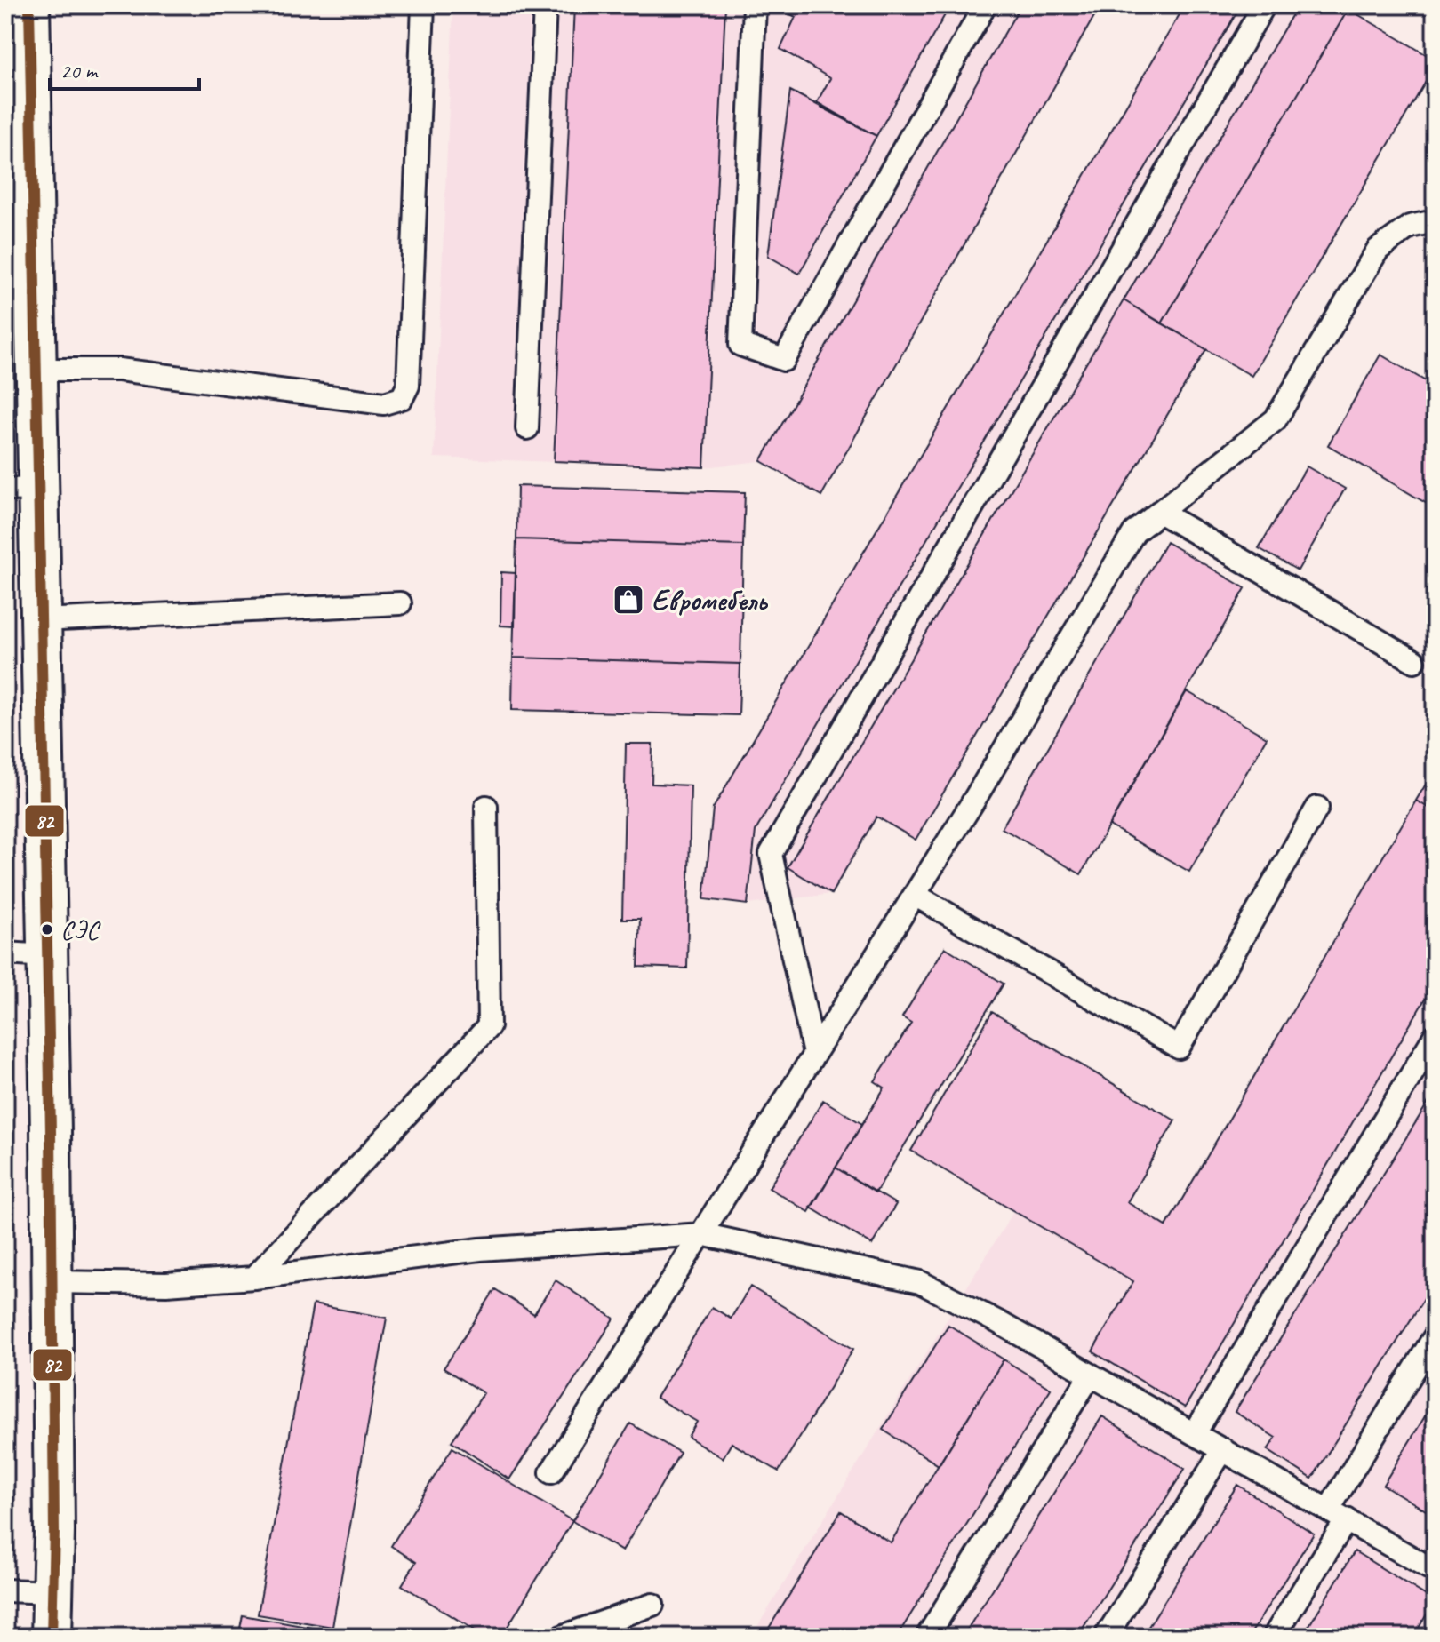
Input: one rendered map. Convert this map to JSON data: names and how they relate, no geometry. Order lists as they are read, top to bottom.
{
  "places": {
    "shop": ["Евромебель"],
    "other": ["СЭС"]
  },
  "lines": ["transit line 82"],
  "scale_bar": "20 m"
}
